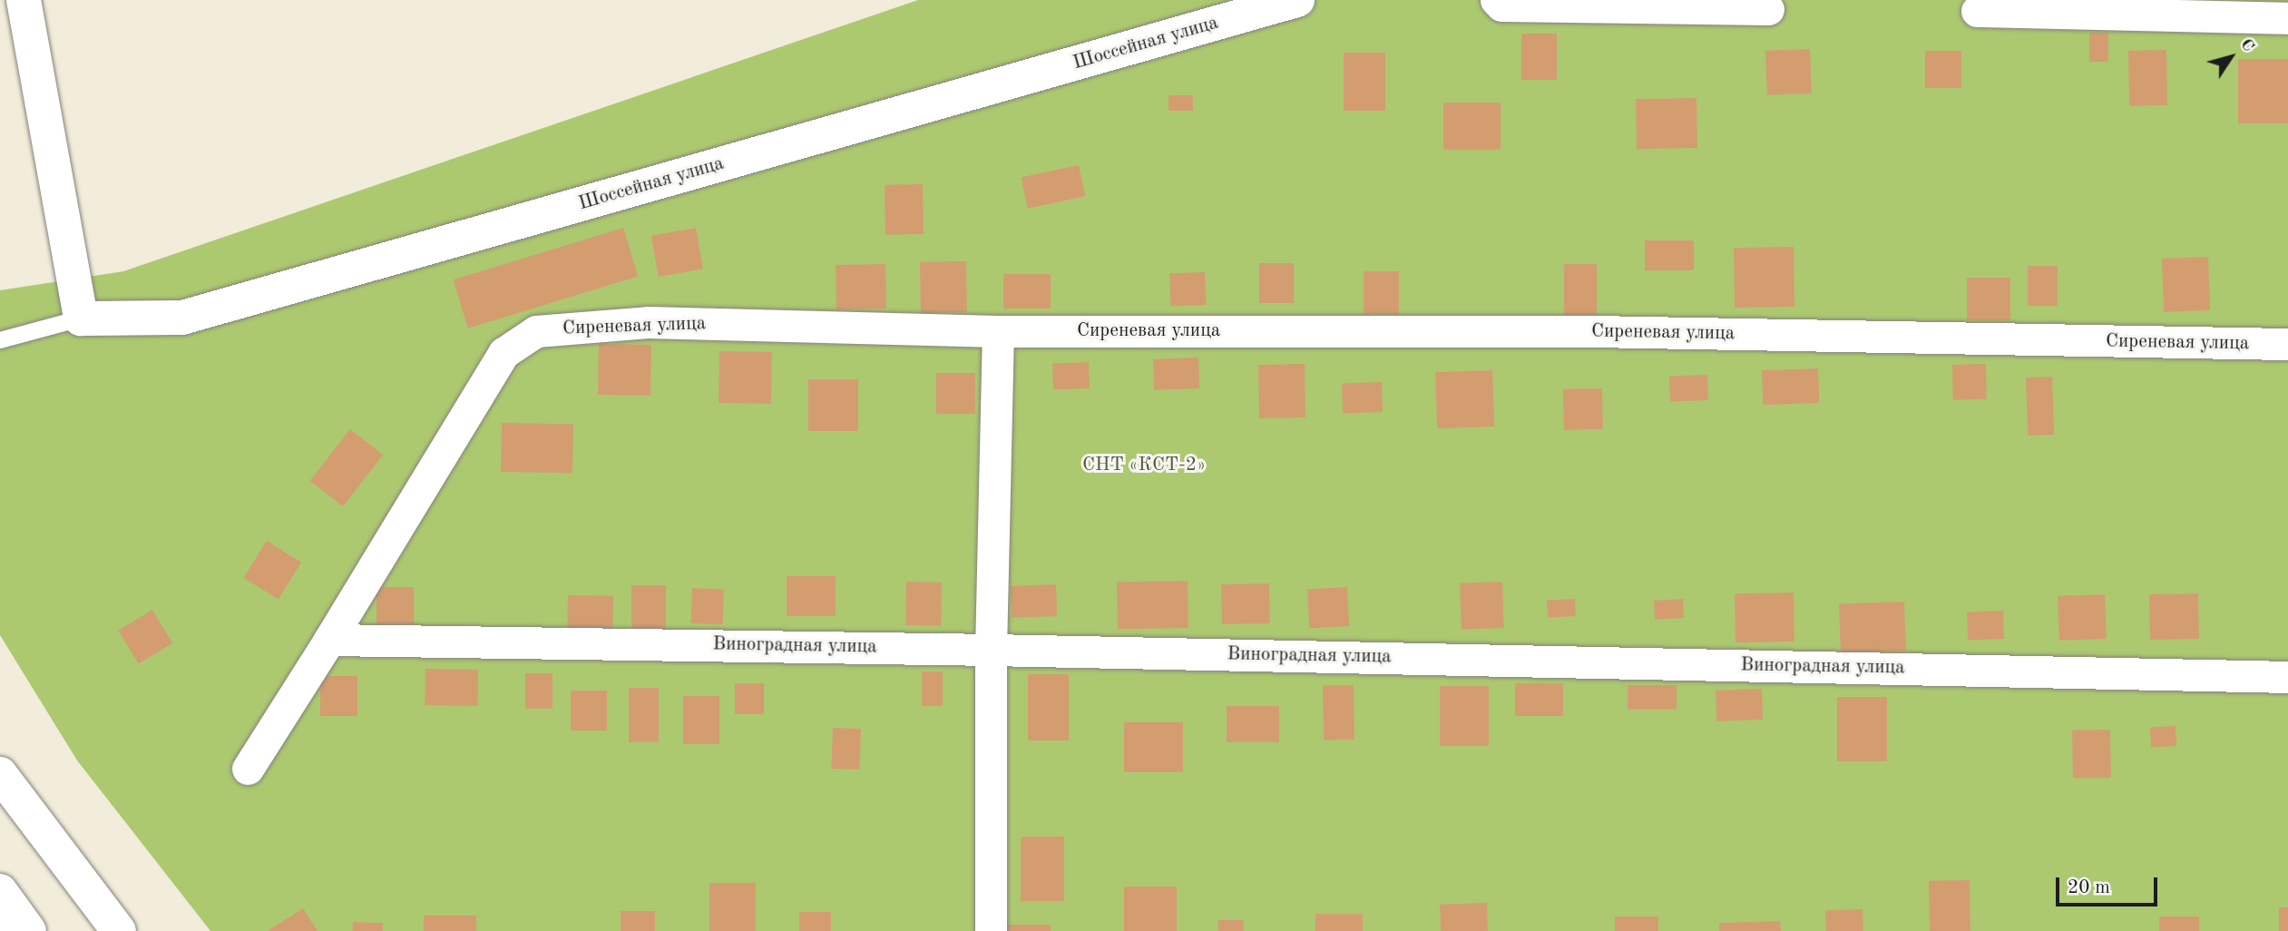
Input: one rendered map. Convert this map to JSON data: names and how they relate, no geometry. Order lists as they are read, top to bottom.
{
  "streets": {
    "main road": ["Шоссейная улица"],
    "street": ["Сиреневая улица", "Виноградная улица"]
  },
  "crossings": [
    ["Сиреневая улица", "Виноградная улица"]
  ],
  "parks": ["СНТ «КСТ-2»"],
  "scale_bar": "20 m",
  "north": "top right"
}
